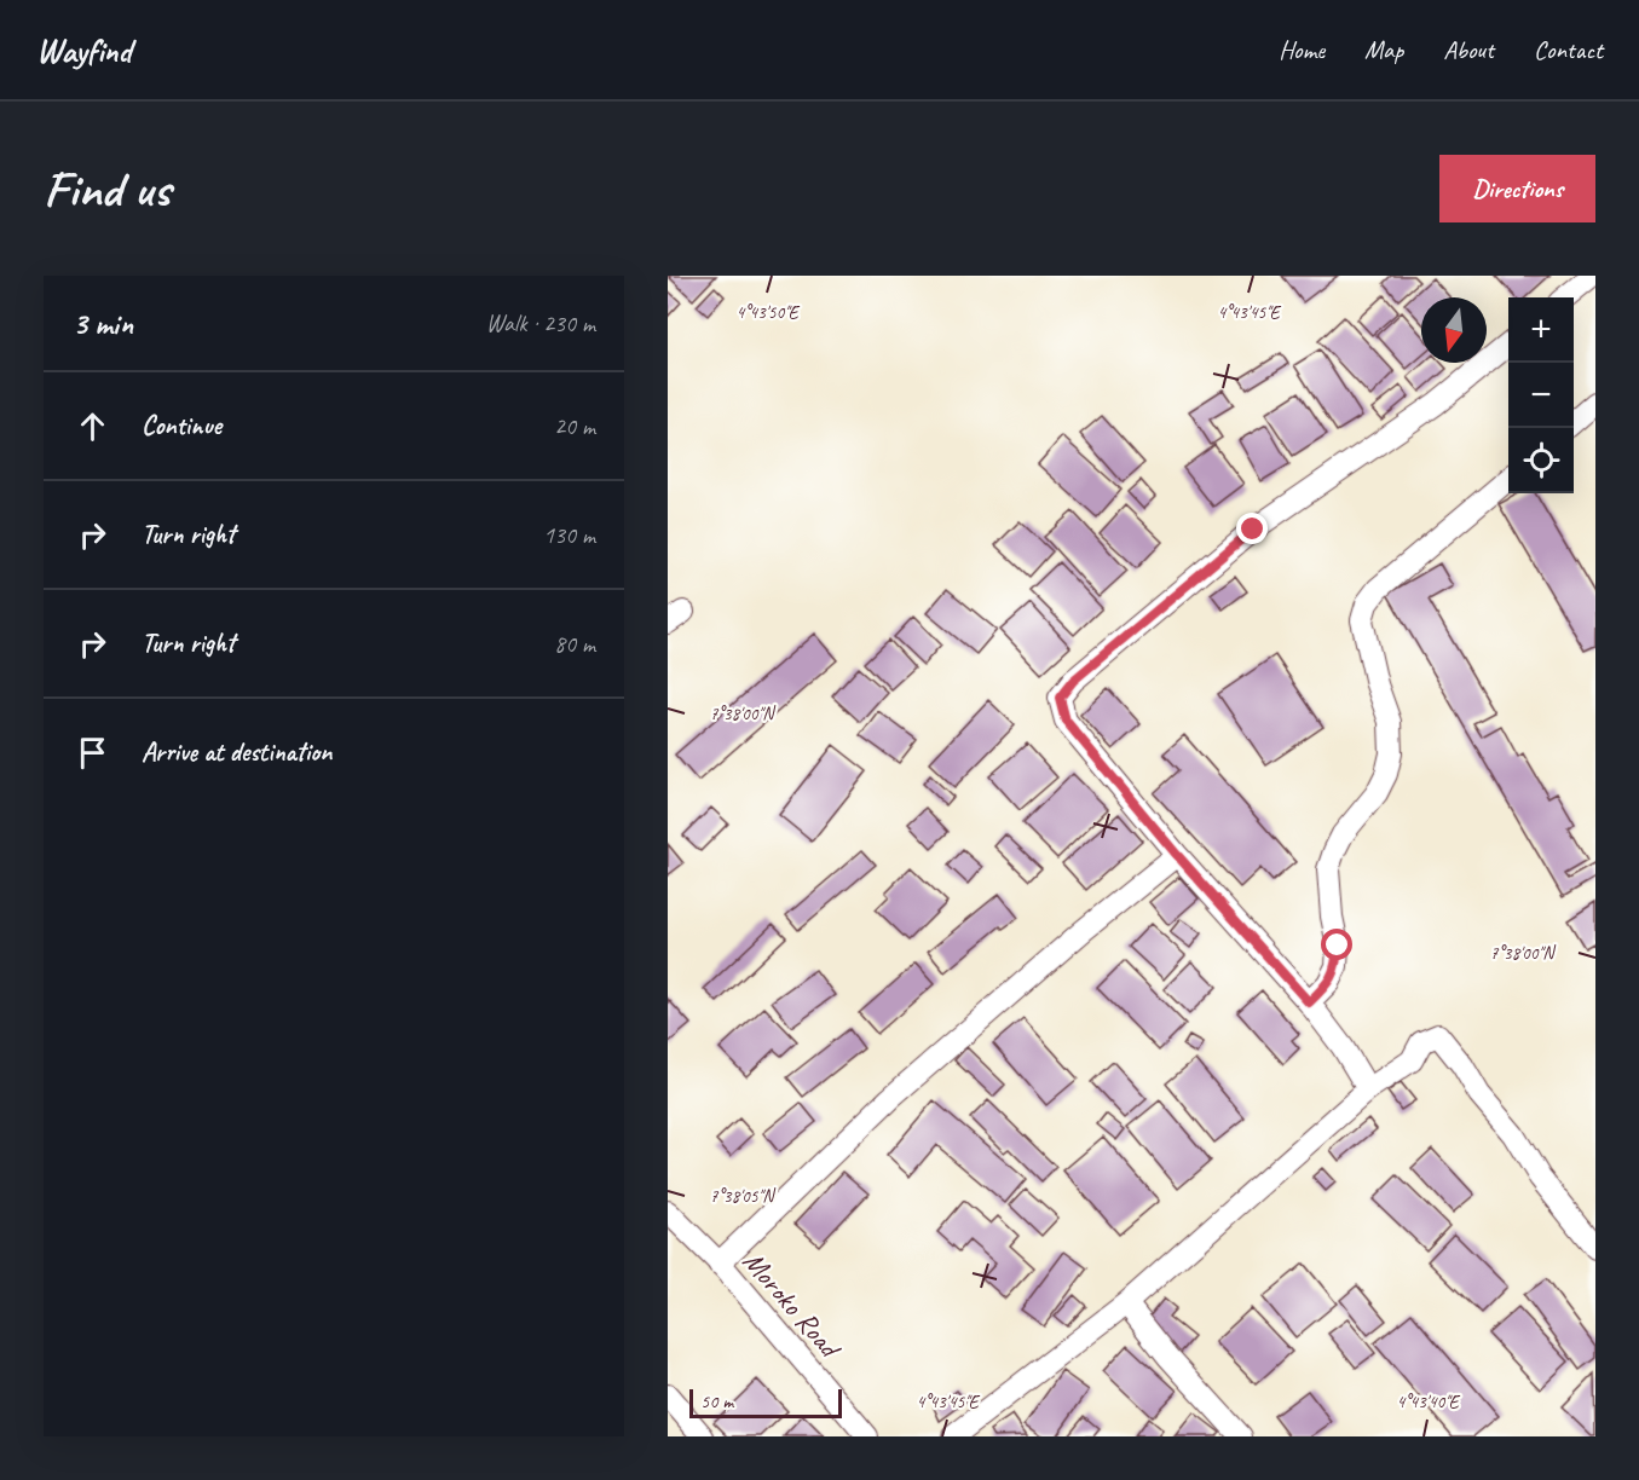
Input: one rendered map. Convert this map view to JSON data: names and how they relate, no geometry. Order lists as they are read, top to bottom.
{
  "streets": {
    "street": ["Moroko Road"]
  },
  "scale_bar": "50 m",
  "north": "bottom",
  "page": {
    "header": "Wayfind",
    "nav": [
      "Home",
      "Map",
      "About",
      "Contact"
    ],
    "buttons": "Directions",
    "title": "Find us",
    "heading": ["3 min", "Walk · 230 m"],
    "map_buttons": ["+", "−"],
    "list": [
      ["Continue", "20 m"],
      ["Turn right", "130 m"],
      ["Turn right", "80 m"],
      "Arrive at destination"
    ],
    "scale": "50 m"
  },
  "coordinates": [
    "4°43'50\"E",
    "4°43'45\"E",
    "7°38'00\"N",
    "7°38'05\"N",
    "4°43'40\"E"
  ]
}
